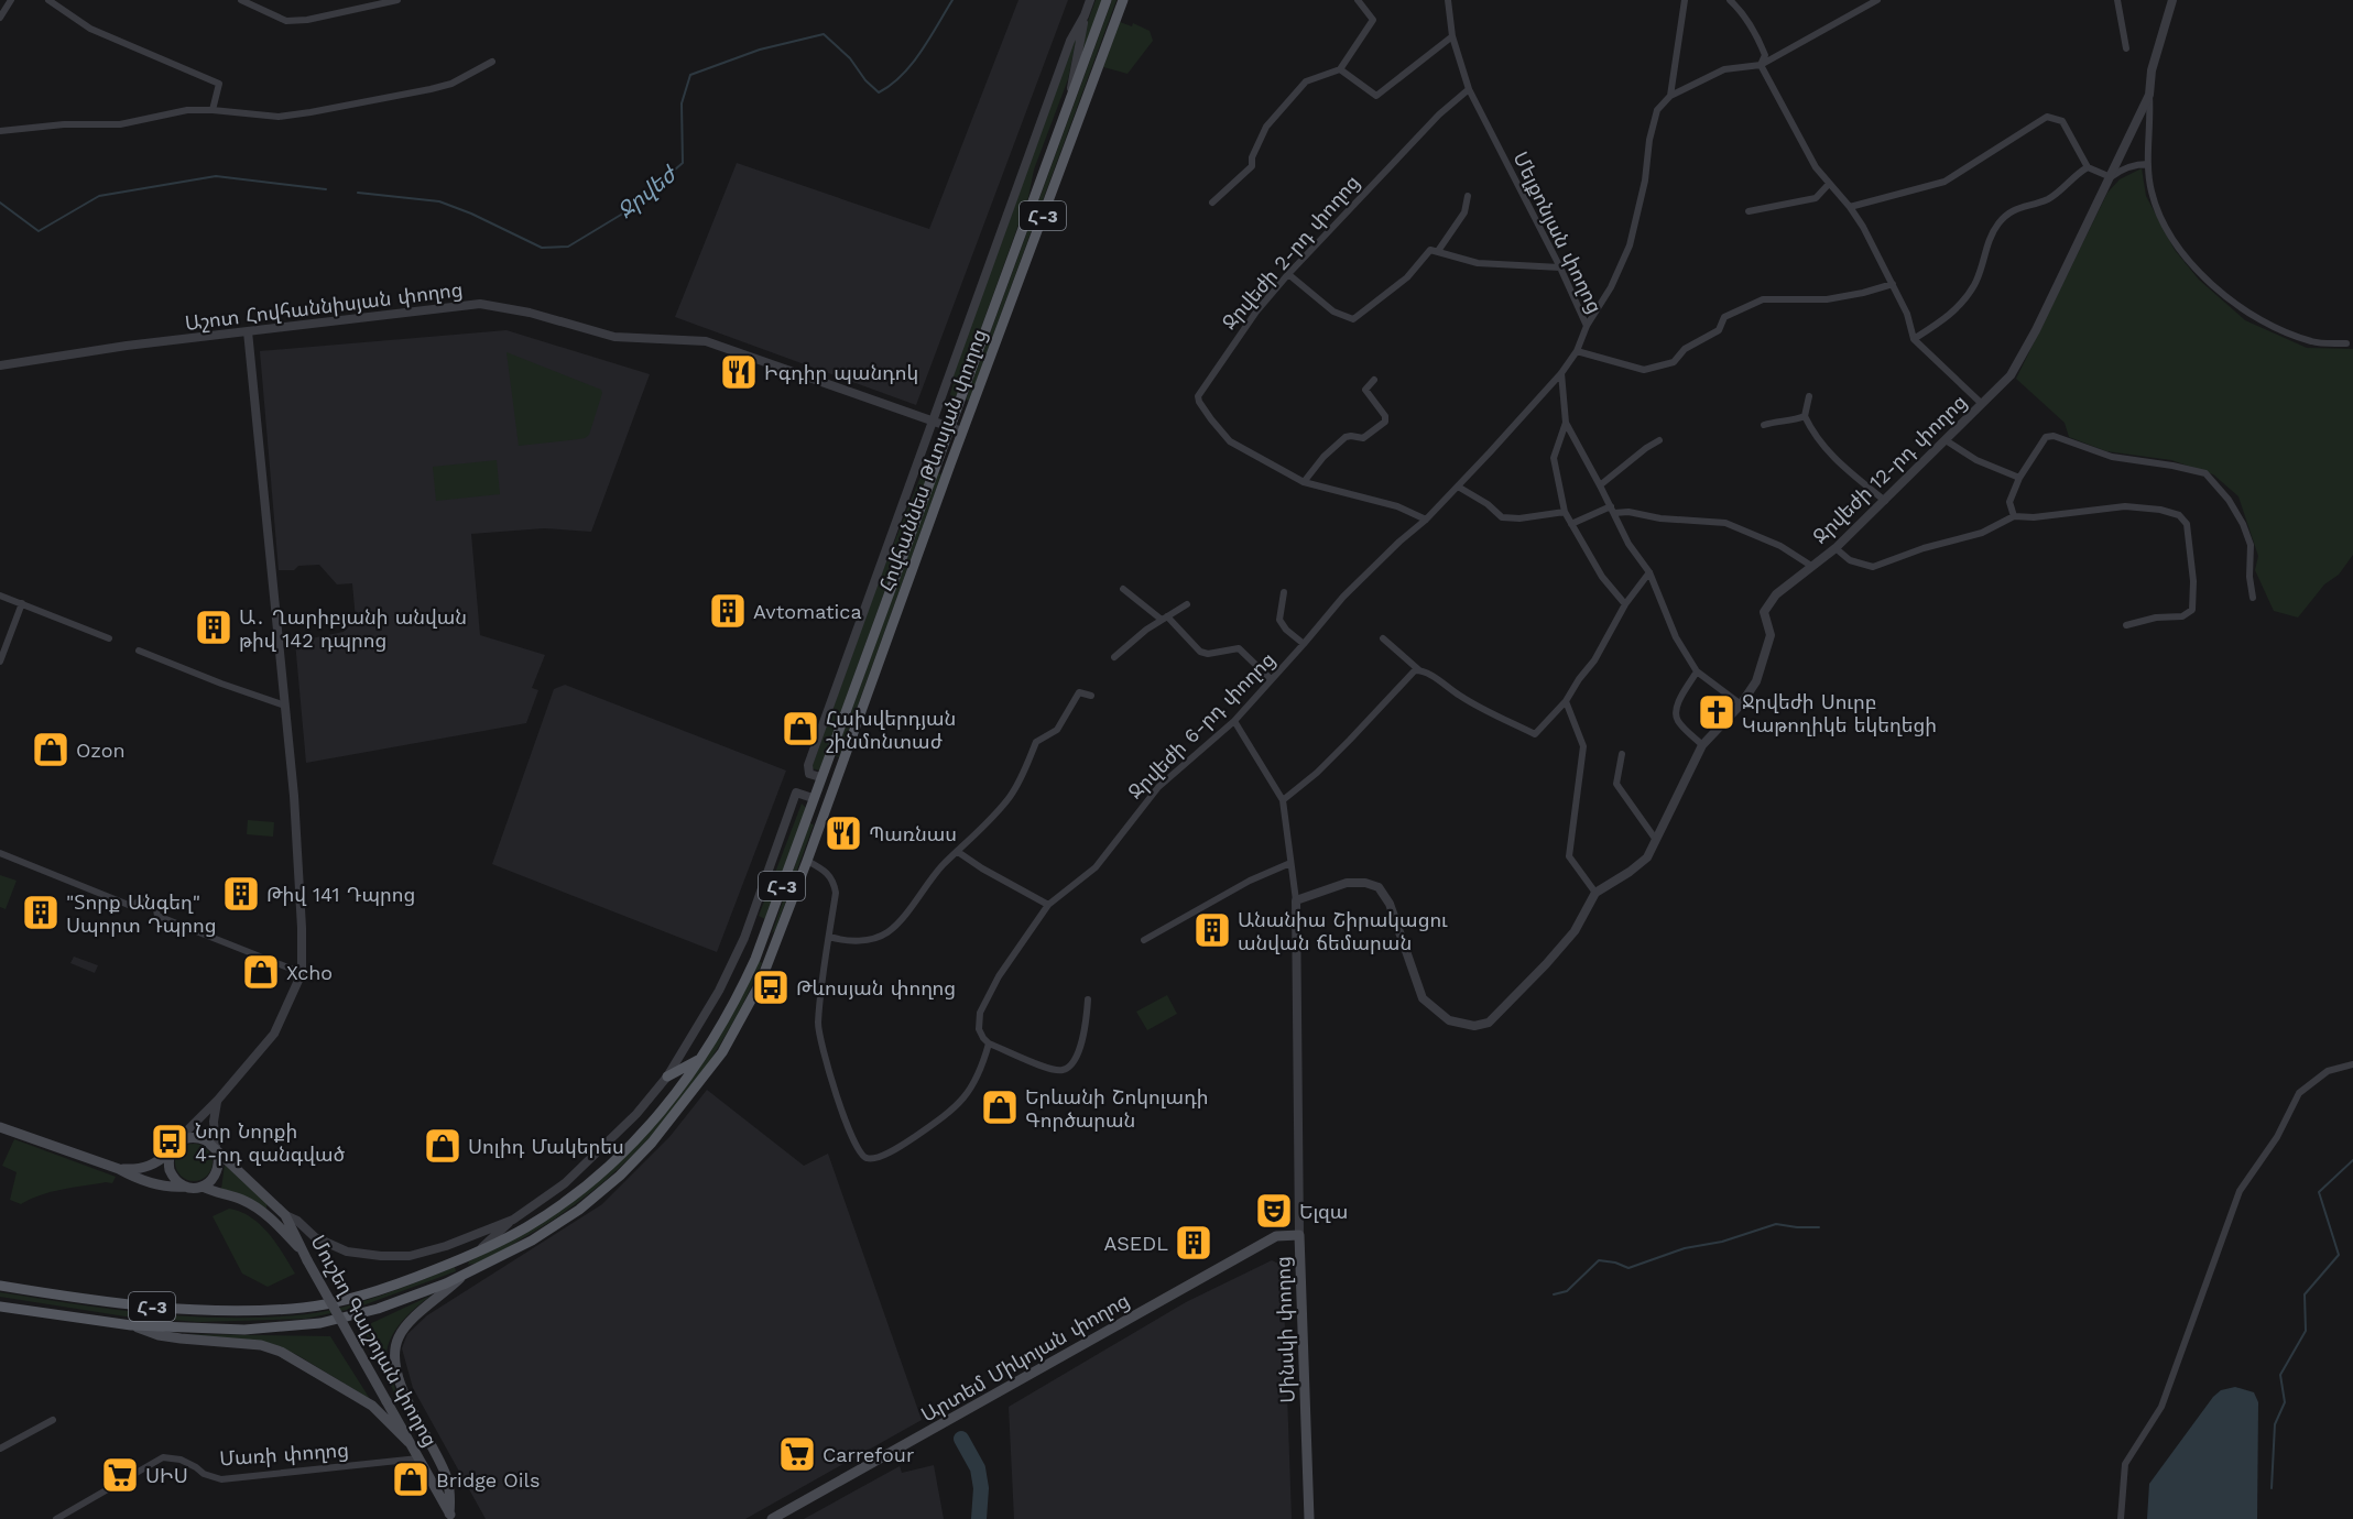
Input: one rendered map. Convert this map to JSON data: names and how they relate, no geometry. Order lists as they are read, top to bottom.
{
  "streets": {
    "main road": [
      "Հ-3",
      "Հովհաննես Թևոսյան փողոց",
      "Մինսկի փողոց",
      "Մուշեղ Գալշոյան փողոց",
      "Արտեմ Միկոյան փողոց"
    ],
    "street": [
      "Մելքոնյան փողոց",
      "Ջրվեժի 2-րդ փողոց",
      "Աշոտ Հովհաննիսյան փողոց",
      "Ջրվեժի 12-րդ փողոց",
      "Ջրվեժի 6-րդ փողոց",
      "Մառի փողոց"
    ]
  },
  "crossings": [
    ["Մելքոնյան փողոց", "Ջրվեժի 2-րդ փողոց"],
    ["Մելքոնյան փողոց", "Ջրվեժի 6-րդ փողոց"],
    ["Ջրվեժի 2-րդ փողոց", "Ջրվեժի 6-րդ փողոց"],
    ["Աշոտ Հովհաննիսյան փողոց", "Հովհաննես Թևոսյան փողոց"],
    ["Մինսկի փողոց", "Արտեմ Միկոյան փողոց"],
    ["Մուշեղ Գալշոյան փողոց", "Մառի փողոց"]
  ],
  "water": ["Ջրվեժ"],
  "places": {
    "restaurant": ["Իգդիր պանդոկ", "Պառնաս"],
    "building": [
      "Avtomatica",
      "Ա․ Ղարիբյանի անվան թիվ 142 դպրոց",
      "Թիվ 141 Դպրոց",
      "\"Տորք Անգեղ\" Սպորտ Դպրոց",
      "Անանիա Շիրակացու անվան ճեմարան",
      "ASEDL"
    ],
    "church": ["Ջրվեժի Սուրբ Կաթողիկե եկեղեցի"],
    "shop": [
      "Հախվերդյան շինմոնտաժ",
      "Ozon",
      "Xcho",
      "Երևանի Շոկոլադի Գործարան",
      "Սոլիդ Մակերես",
      "Bridge Oils"
    ],
    "bus stop": ["Թևոսյան փողոց", "Նոր Նորքի 4-րդ զանգված"],
    "theatre": ["Ելզա"],
    "supermarket": ["Carrefour", "ՍԻՍ"]
  }
}
